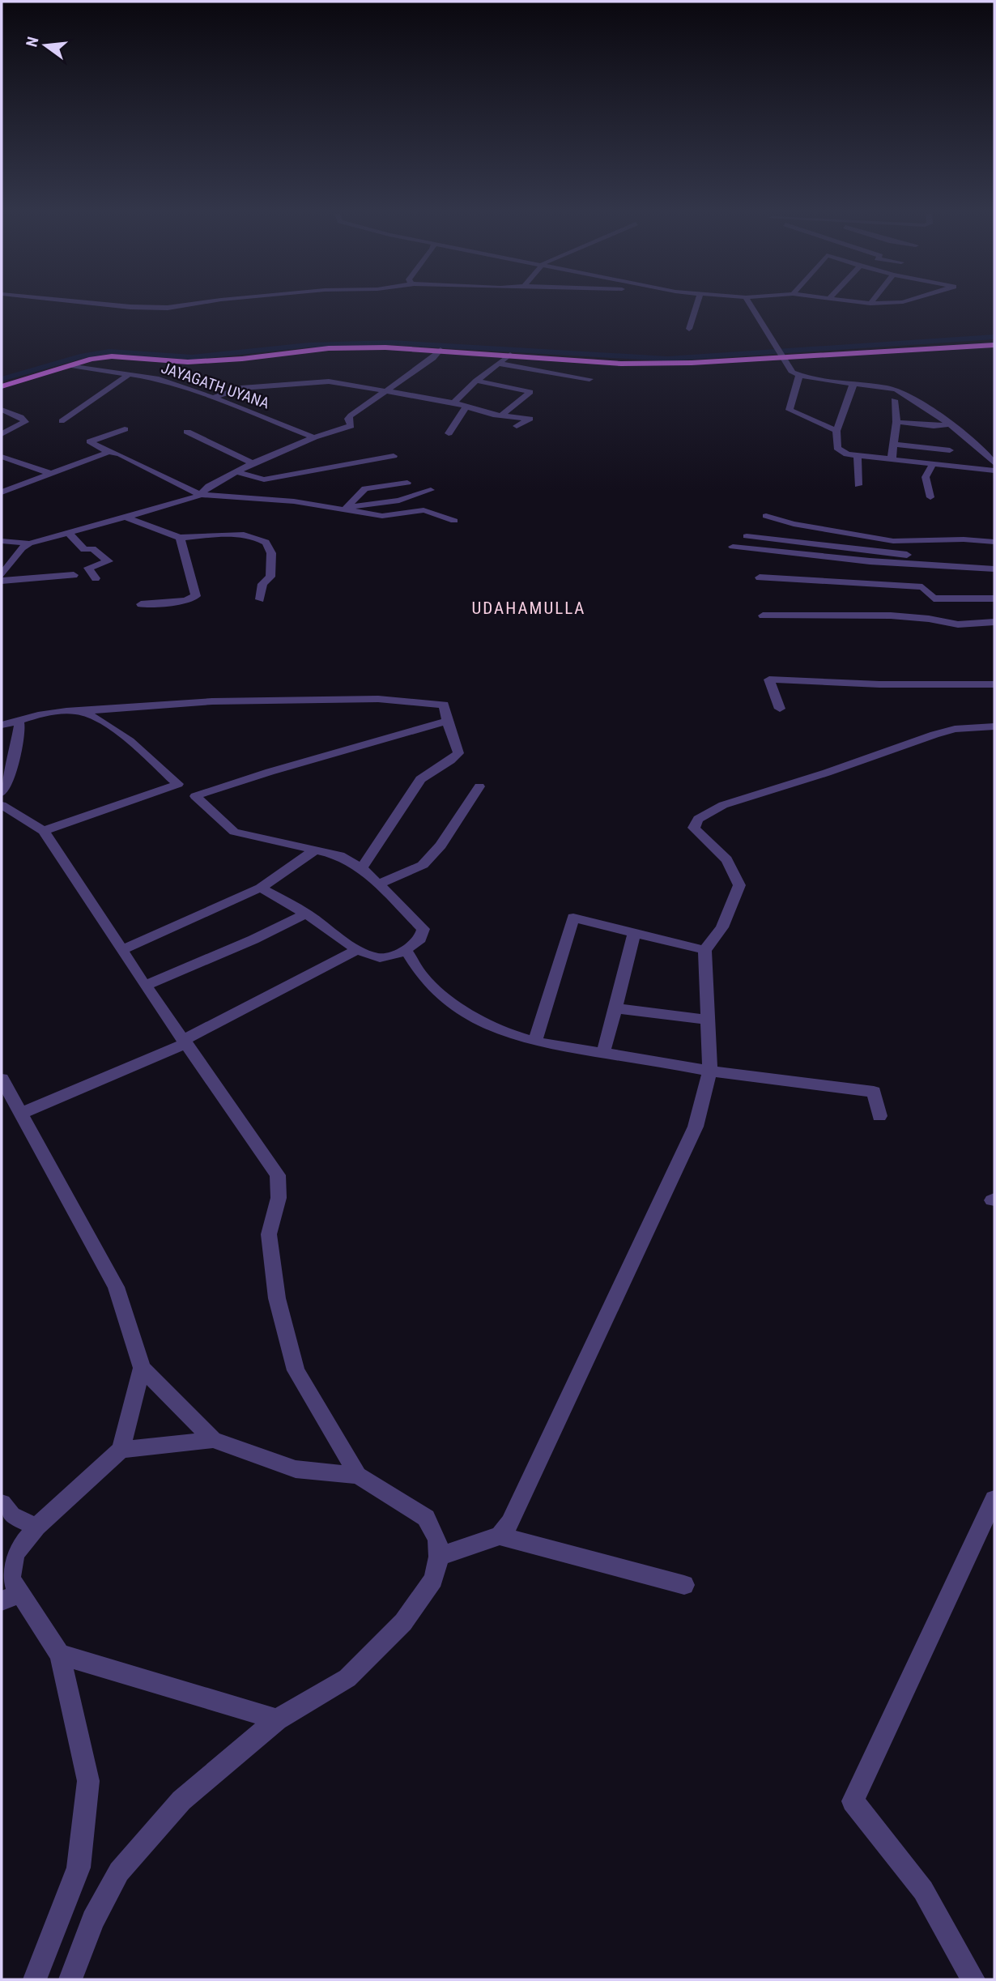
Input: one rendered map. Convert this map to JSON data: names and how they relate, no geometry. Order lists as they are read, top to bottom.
{
  "streets": {
    "street": ["JAYAGATH UYANA"]
  },
  "districts": ["UDAHAMULLA"],
  "north": "left"
}
